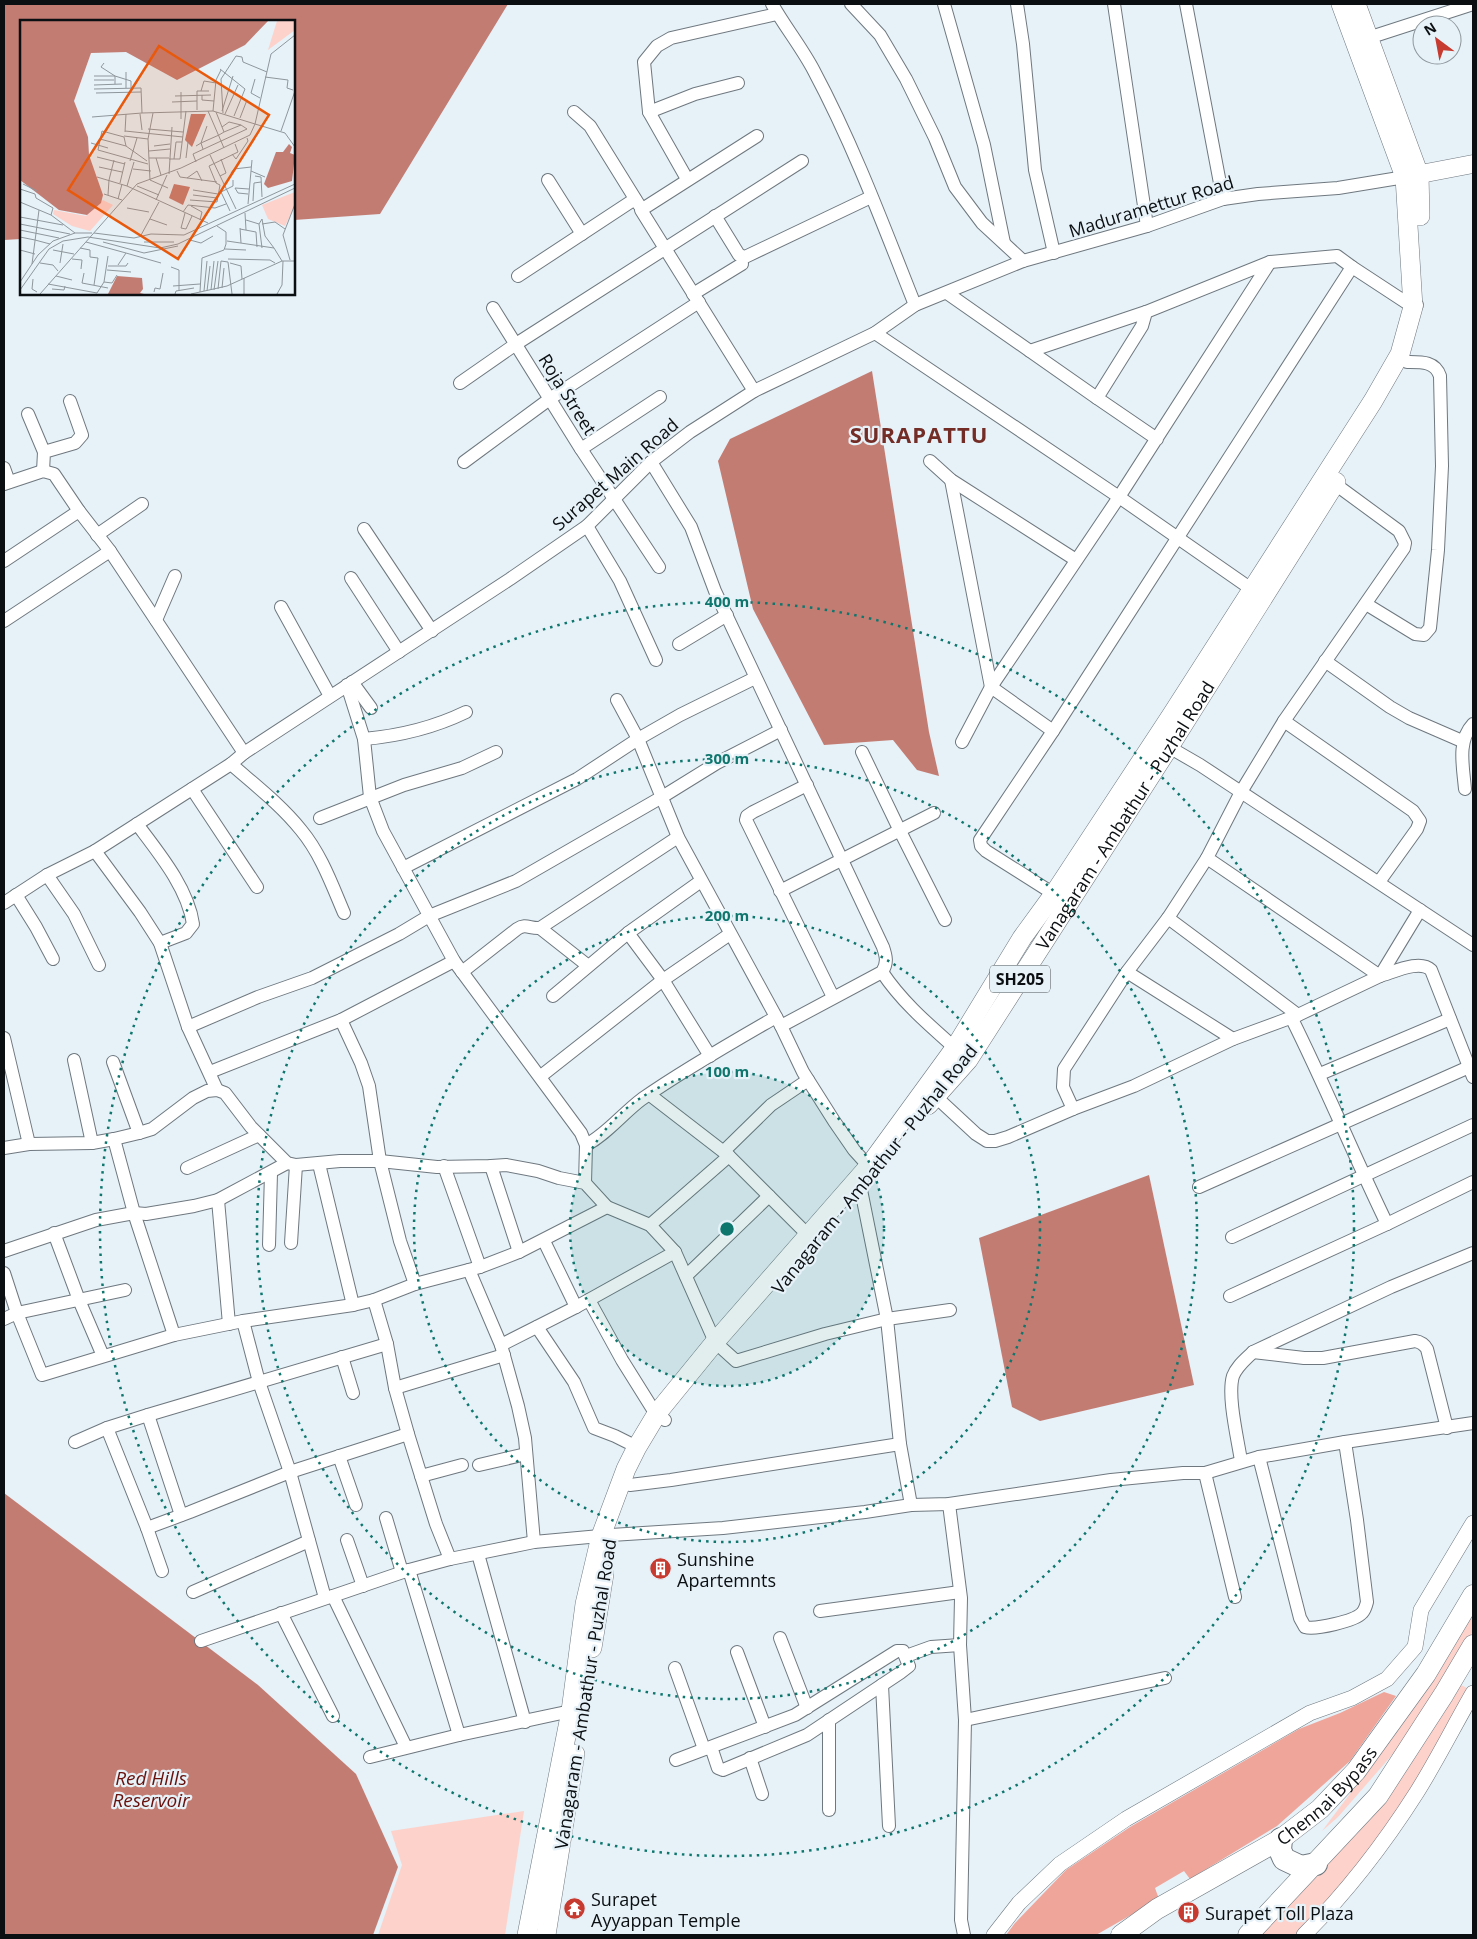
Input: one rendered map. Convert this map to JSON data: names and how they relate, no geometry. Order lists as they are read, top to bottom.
{
  "streets": {
    "highway": ["Chennai Bypass"],
    "main road": ["Vanagaram - Ambathur - Puzhal Road", "SH205"],
    "street": ["Maduramettur Road", "Roja Street", "Surapet Main Road"]
  },
  "crossings": [
    ["Maduramettur Road", "Surapet Main Road"],
    ["Maduramettur Road", "Vanagaram - Ambathur - Puzhal Road"],
    ["Roja Street", "Surapet Main Road"]
  ],
  "districts": ["SURAPATTU"],
  "water": ["Red Hills Reservoir"],
  "places": {
    "building": ["Sunshine Apartemnts", "Surapet Toll Plaza"],
    "temple": ["Surapet Ayyappan Temple"]
  },
  "north": "top left",
  "rings": [
    "400 m",
    "300 m",
    "200 m",
    "100 m"
  ]
}
